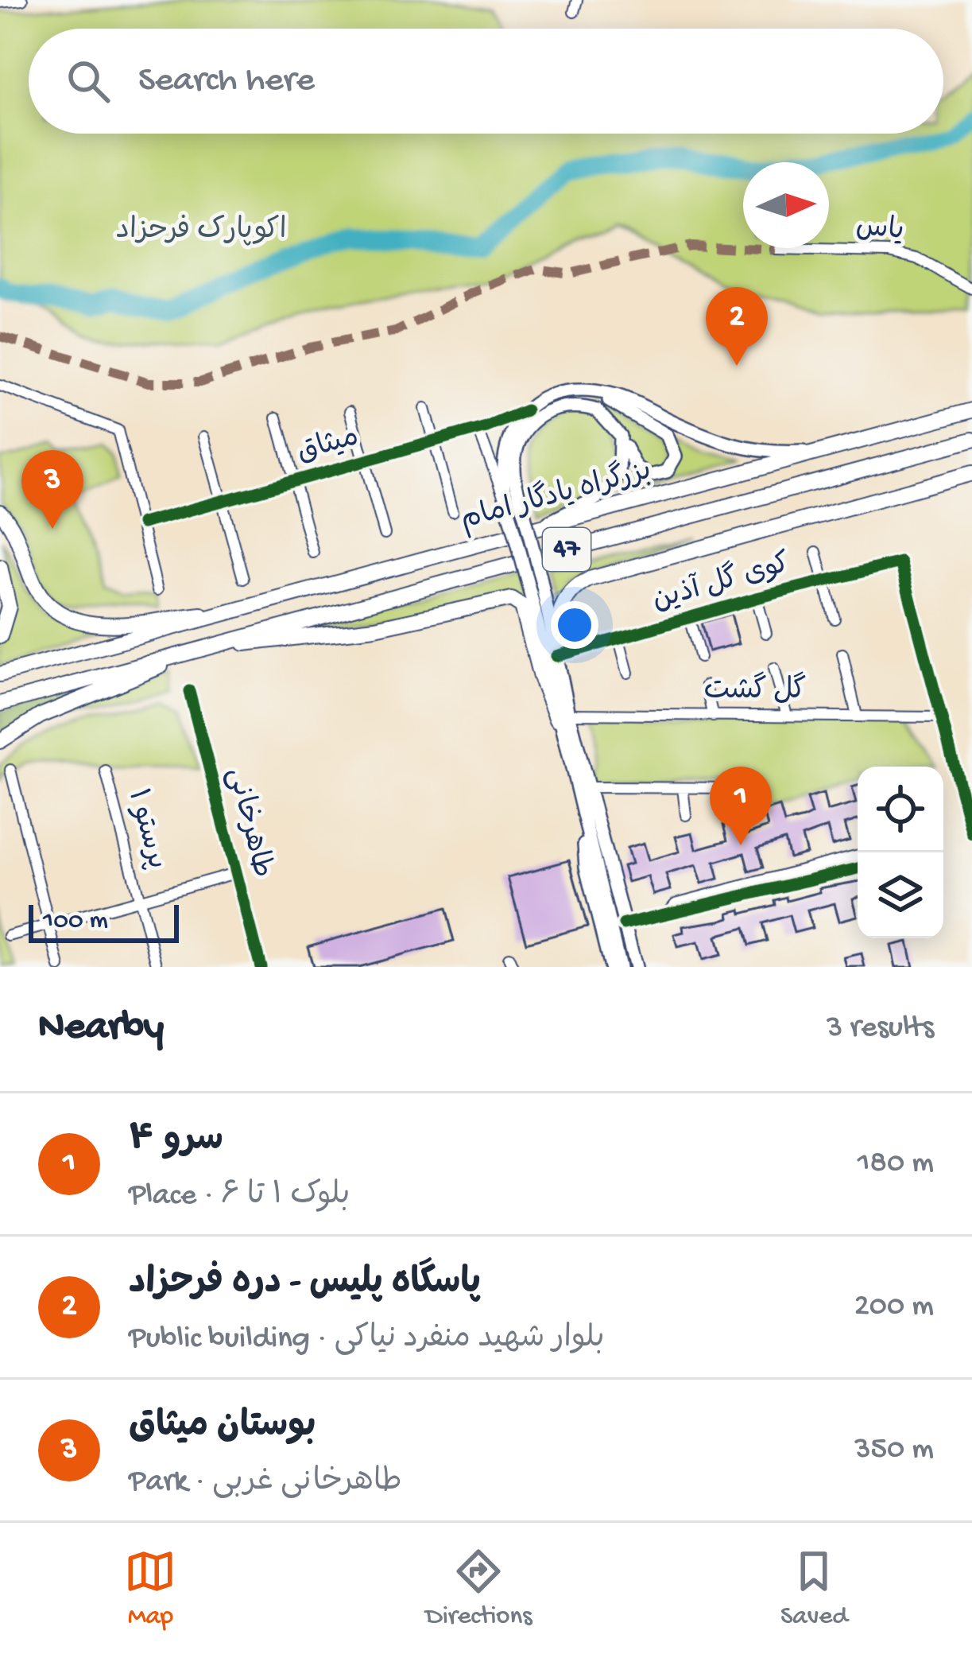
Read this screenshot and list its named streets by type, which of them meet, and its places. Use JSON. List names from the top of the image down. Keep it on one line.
{"streets":{"highway":["بزرگراه یادگار امام","47"],"street":["یاس","میثاق","کوی گل آذین","گل گشت","طاهرخانی","پرستو ۱"]},"crossings":[["کوی گل آذین","گل گشت"]],"parks":["اکوپارک فرحزاد"],"scale_bar":"100 m","north":"right","page":{"search":"Search here","pins":["2","3","1"],"scale":"100 m","heading":["Nearby","3 results"],"list":[{"mark":"1","name":"سرو ۴","note":"Place · بلوک ۱ تا ۶","value":"180 m"},{"mark":"2","name":"پاسگاه پلیس - دره فرحزاد","note":"Public building · بلوار شهید منفرد نیاکی","value":"200 m"},{"mark":"3","name":"بوستان میثاق","note":"Park · طاهرخانی غربی","value":"350 m"}],"nav":["Map","Directions","Saved"]}}
